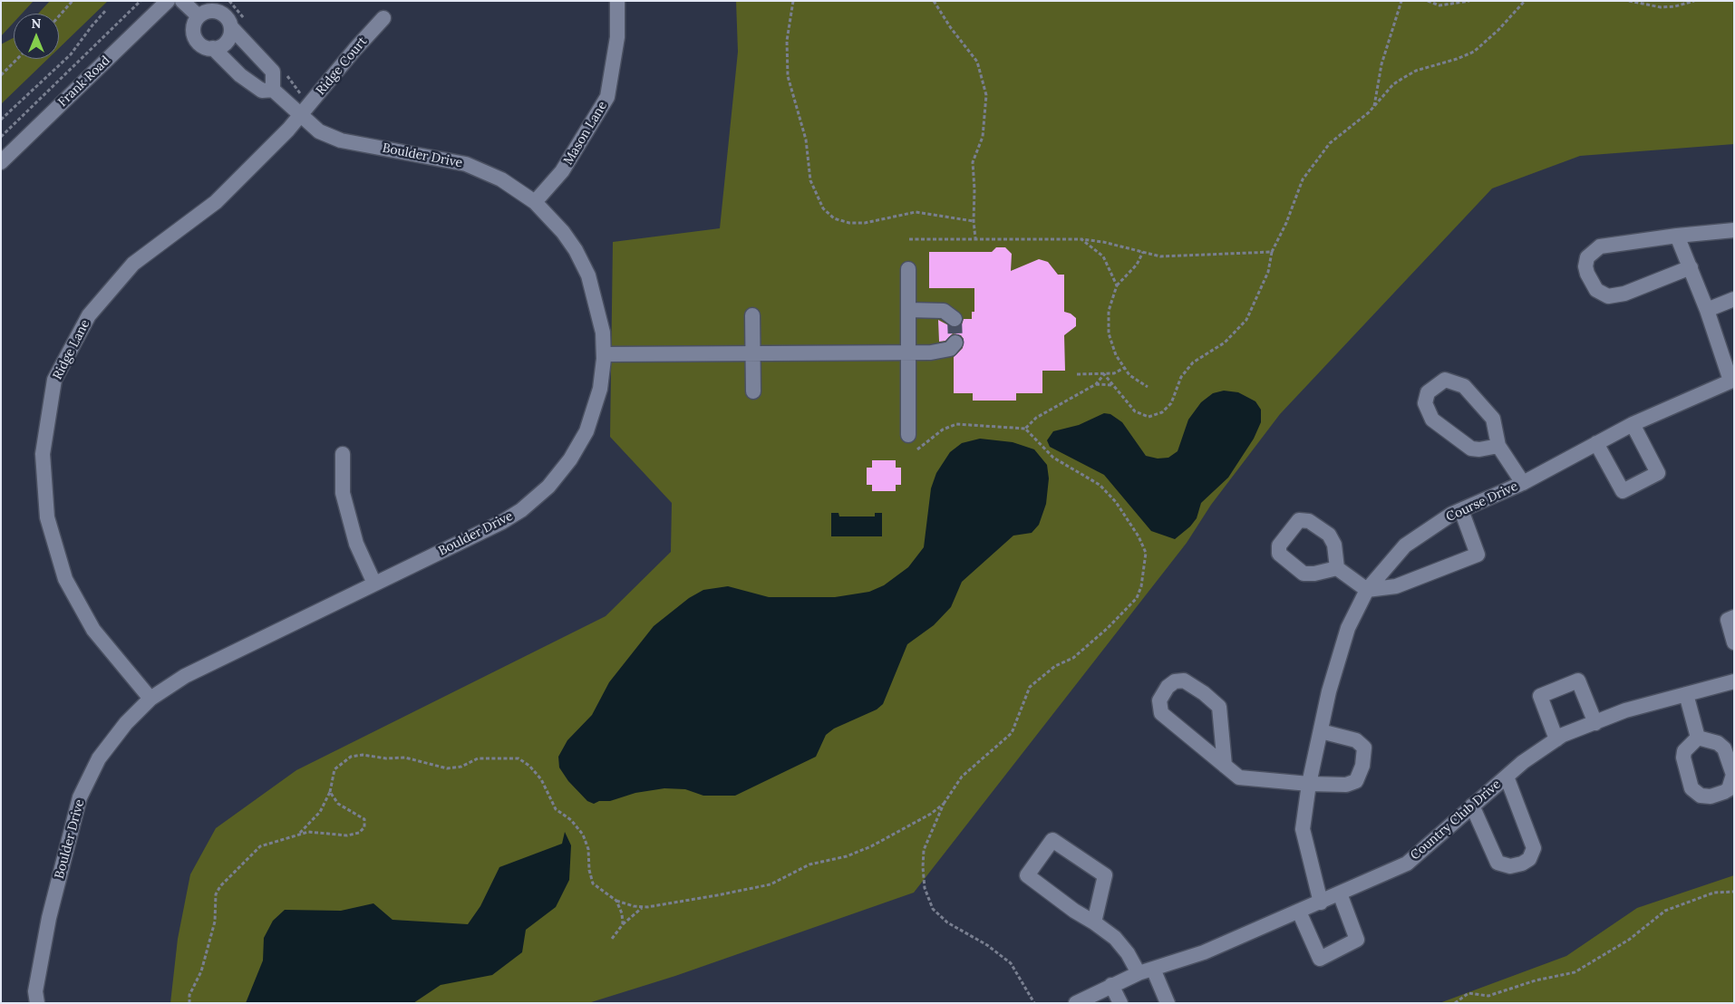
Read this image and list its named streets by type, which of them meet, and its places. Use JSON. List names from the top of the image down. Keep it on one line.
{"streets":{"street":["Ridge Court","Frank Road","Mason Lane","Boulder Drive","Ridge Lane","Course Drive","Country Club Drive"]},"crossings":[["Ridge Court","Boulder Drive"],["Ridge Court","Ridge Lane"],["Mason Lane","Boulder Drive"],["Boulder Drive","Ridge Lane"],["Course Drive","Country Club Drive"]],"north":"top"}
